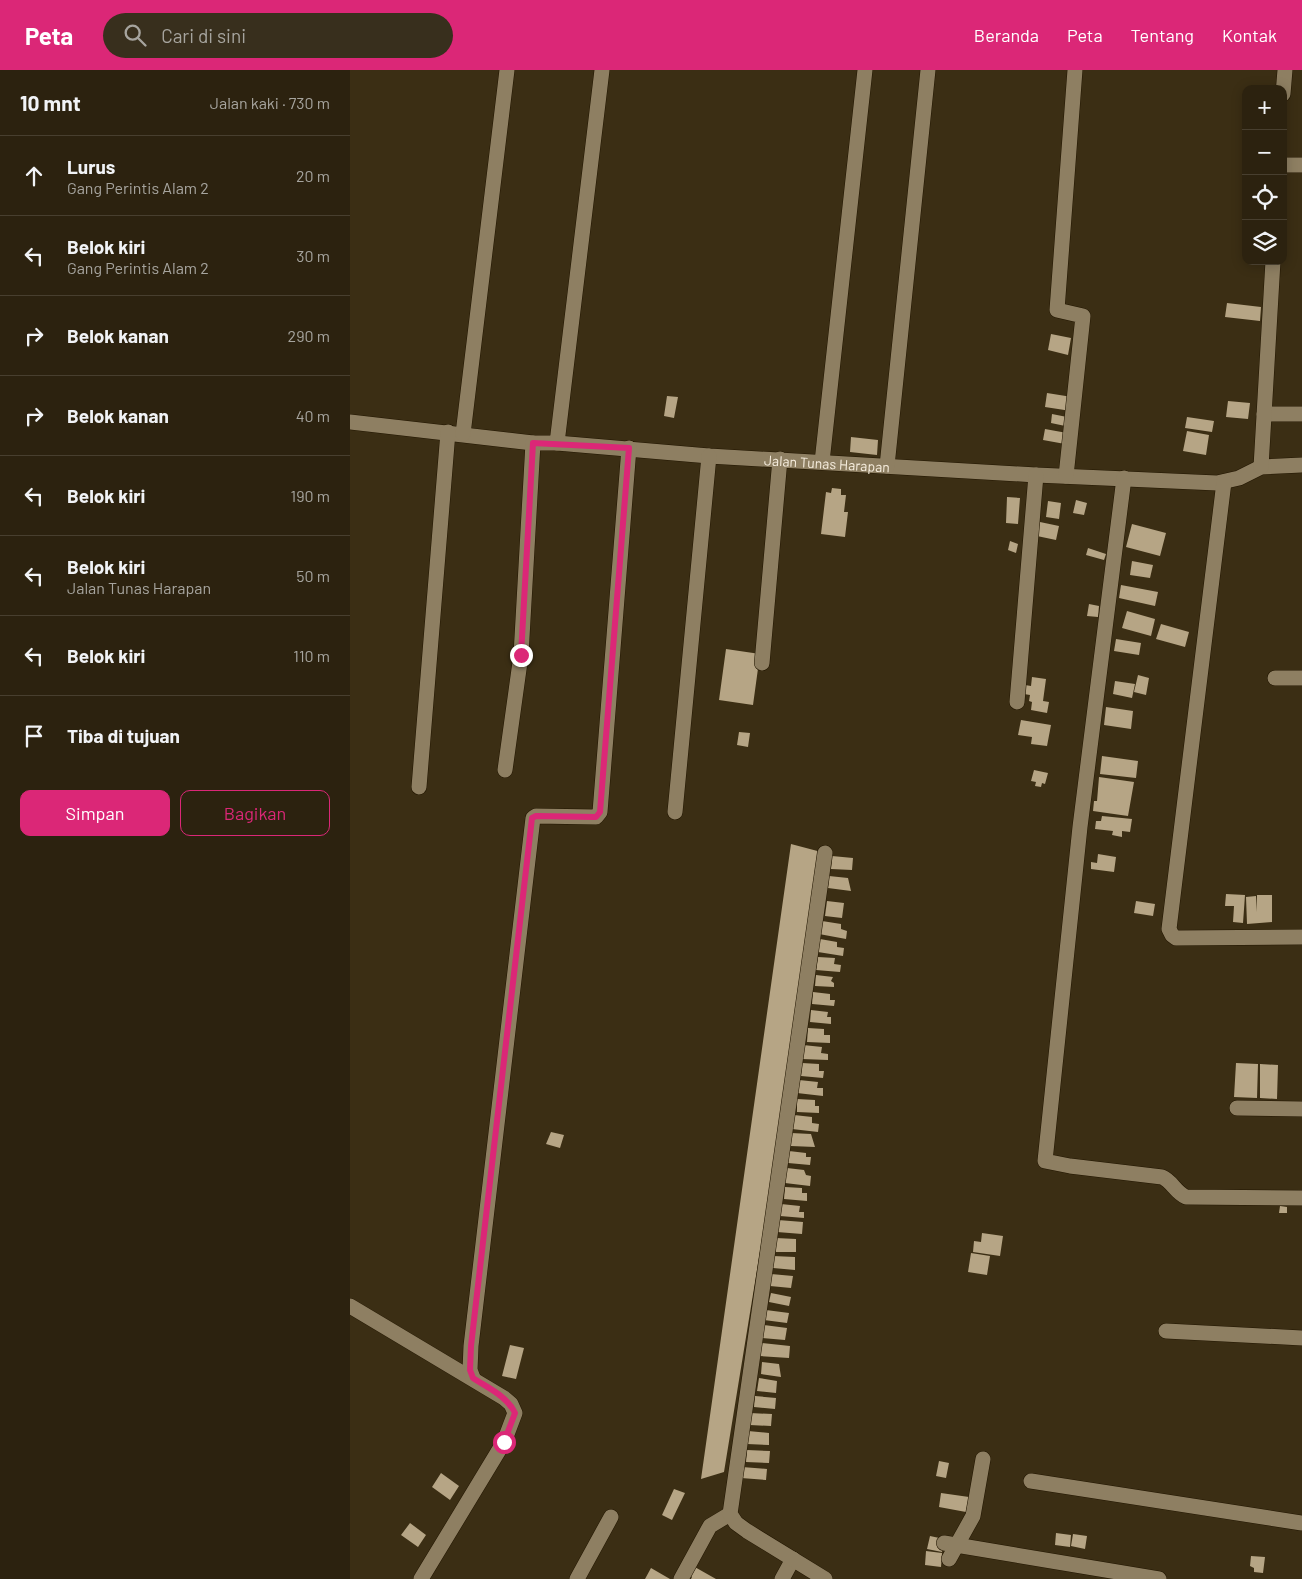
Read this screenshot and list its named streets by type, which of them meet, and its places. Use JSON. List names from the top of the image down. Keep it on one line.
{"streets":{"street":["Jalan Tunas Harapan"]},"page":{"header":"Peta","search":"Cari di sini","nav":["Beranda","Peta","Tentang","Kontak"],"heading":["10 mnt","Jalan kaki · 730 m"],"map_buttons":["+","−"],"list":[["Lurus","Gang Perintis Alam 2","20 m"],["Belok kiri","Gang Perintis Alam 2","30 m"],["Belok kanan","290 m"],["Belok kanan","40 m"],["Belok kiri","190 m"],["Belok kiri","Jalan Tunas Harapan","50 m"],["Belok kiri","110 m"],"Tiba di tujuan"],"buttons":["Simpan","Bagikan"]}}
